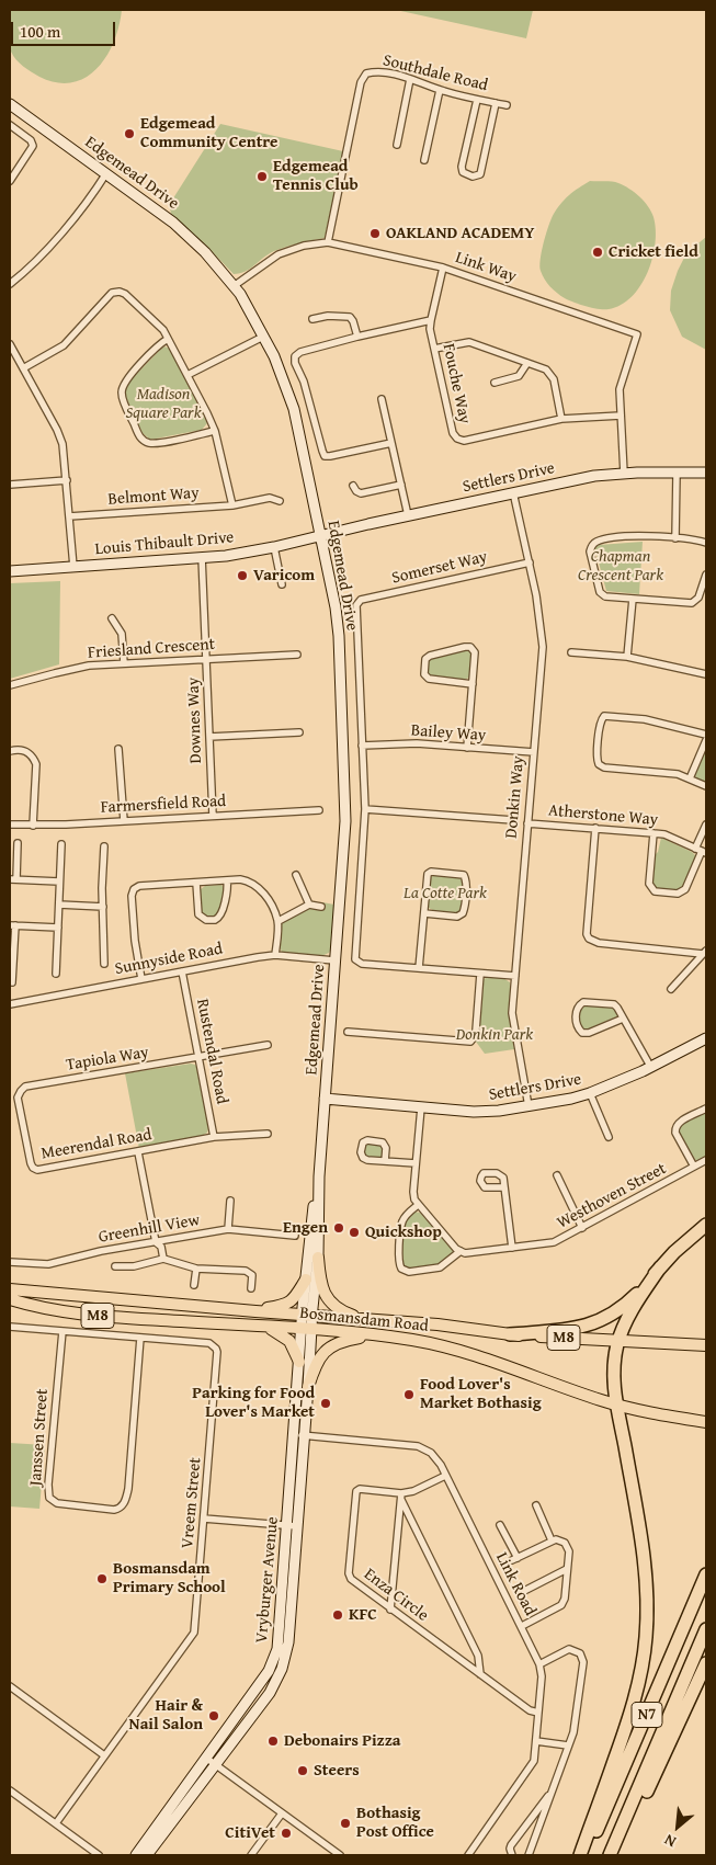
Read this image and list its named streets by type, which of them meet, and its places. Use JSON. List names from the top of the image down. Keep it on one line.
{"streets":{"highway":["N7"],"main road":["M8","Bosmansdam Road"],"street":["Southdale Road","Edgemead Drive","Link Way","Fouche Way","Settlers Drive","Belmont Way","Louis Thibault Drive","Somerset Way","Friesland Crescent","Downes Way","Bailey Way","Donkin Way","Farmersfield Road","Atherstone Way","Sunnyside Road","Rustendal Road","Tapiola Way","Meerendal Road","Westhoven Street","Greenhill View","Janssen Street","Vreem Street","Vryburger Avenue","Link Road","Enza Circle"]},"crossings":[["Southdale Road","Link Way"],["Edgemead Drive","Link Way"],["Edgemead Drive","Settlers Drive"],["Edgemead Drive","Louis Thibault Drive"],["Edgemead Drive","Somerset Way"],["Edgemead Drive","Bailey Way"],["Edgemead Drive","Sunnyside Road"],["Edgemead Drive","Bosmansdam Road"],["Link Way","Fouche Way"],["Settlers Drive","Louis Thibault Drive"],["Settlers Drive","Donkin Way"],["Louis Thibault Drive","Downes Way"],["Somerset Way","Donkin Way"],["Friesland Crescent","Downes Way"],["Downes Way","Farmersfield Road"],["Bailey Way","Donkin Way"],["Donkin Way","Atherstone Way"],["Sunnyside Road","Rustendal Road"],["Rustendal Road","Tapiola Way"],["Rustendal Road","Meerendal Road"],["Tapiola Way","Meerendal Road"],["Bosmansdam Road","Vryburger Avenue"],["Janssen Street","Vreem Street"],["Vryburger Avenue","Link Road"],["Link Road","Enza Circle"]],"parks":["Madison Square Park","Chapman Crescent Park","La Cotte Park","Donkin Park"],"places":["Edgemead Community Centre","Edgemead Tennis Club","OAKLAND ACADEMY","Cricket field","Varicom","Engen","Quickshop","Food Lover's Market Bothasig","Parking for Food Lover's Market","Bosmansdam Primary School","KFC","Hair & Nail Salon","Debonairs Pizza","Steers","Bothasig Post Office","CitiVet"],"scale_bar":"100 m","north":"bottom left"}
